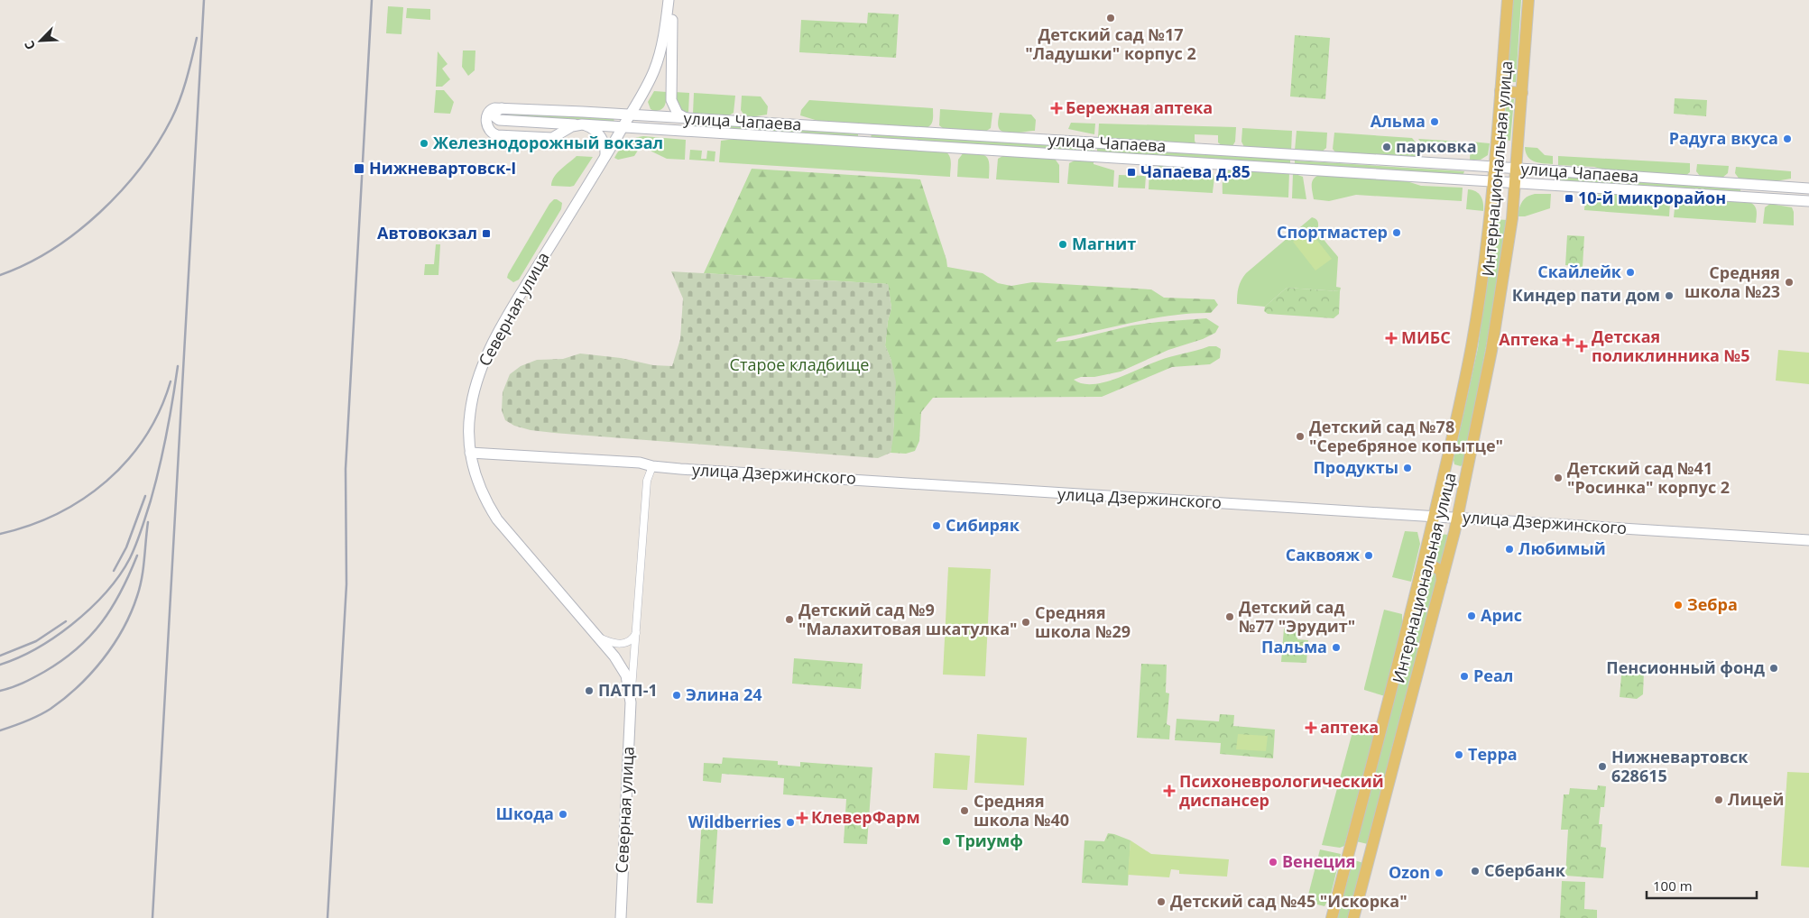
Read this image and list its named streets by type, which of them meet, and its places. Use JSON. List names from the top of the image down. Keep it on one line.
{"streets":{"main road":["улица Чапаева","Интернациональная улица","Северная улица","улица Дзержинского"]},"crossings":[["улица Чапаева","Интернациональная улица"],["улица Чапаева","Северная улица"],["Интернациональная улица","улица Дзержинского"],["Северная улица","улица Дзержинского"]],"parks":["Старое кладбище"],"places":{"other":["Детский сад №17 \"Ладушки\" корпус 2","Альма","Радуга вкуса","Железнодорожный вокзал","парковка","Спортмастер","Магнит","Скайлейк","Средняя школа №23","Киндер пати дом","Детский сад №78 \"Серебряное копытце\"","Продукты","Детский сад №41 \"Росинка\" корпус 2","Сибиряк","Любимый","Саквояж","Зебра","Арис","Детский сад №77 \"Эрудит\"","Детский сад №9 \"Малахитовая шкатулка\"","Средняя школа №29","Пальма","Пенсионный фонд","Реал","ПАТП-1","Элина 24","Терра","Нижневартовск 628615","Лицей","Средняя школа №40","Шкода","Wildberries","Триумф","Венеция","Сбербанк","Ozon","Детский сад №45 \"Искорка\""],"health":["Бережная аптека","МИБС","Аптека","Детская поликлинника №5","аптека","Психоневрологический диспансер","КлеверФарм"],"transit":["Нижневартовск-I","Чапаева д.85","10-й микрорайон","Автовокзал"]},"scale_bar":"100 m","north":"bottom left"}
